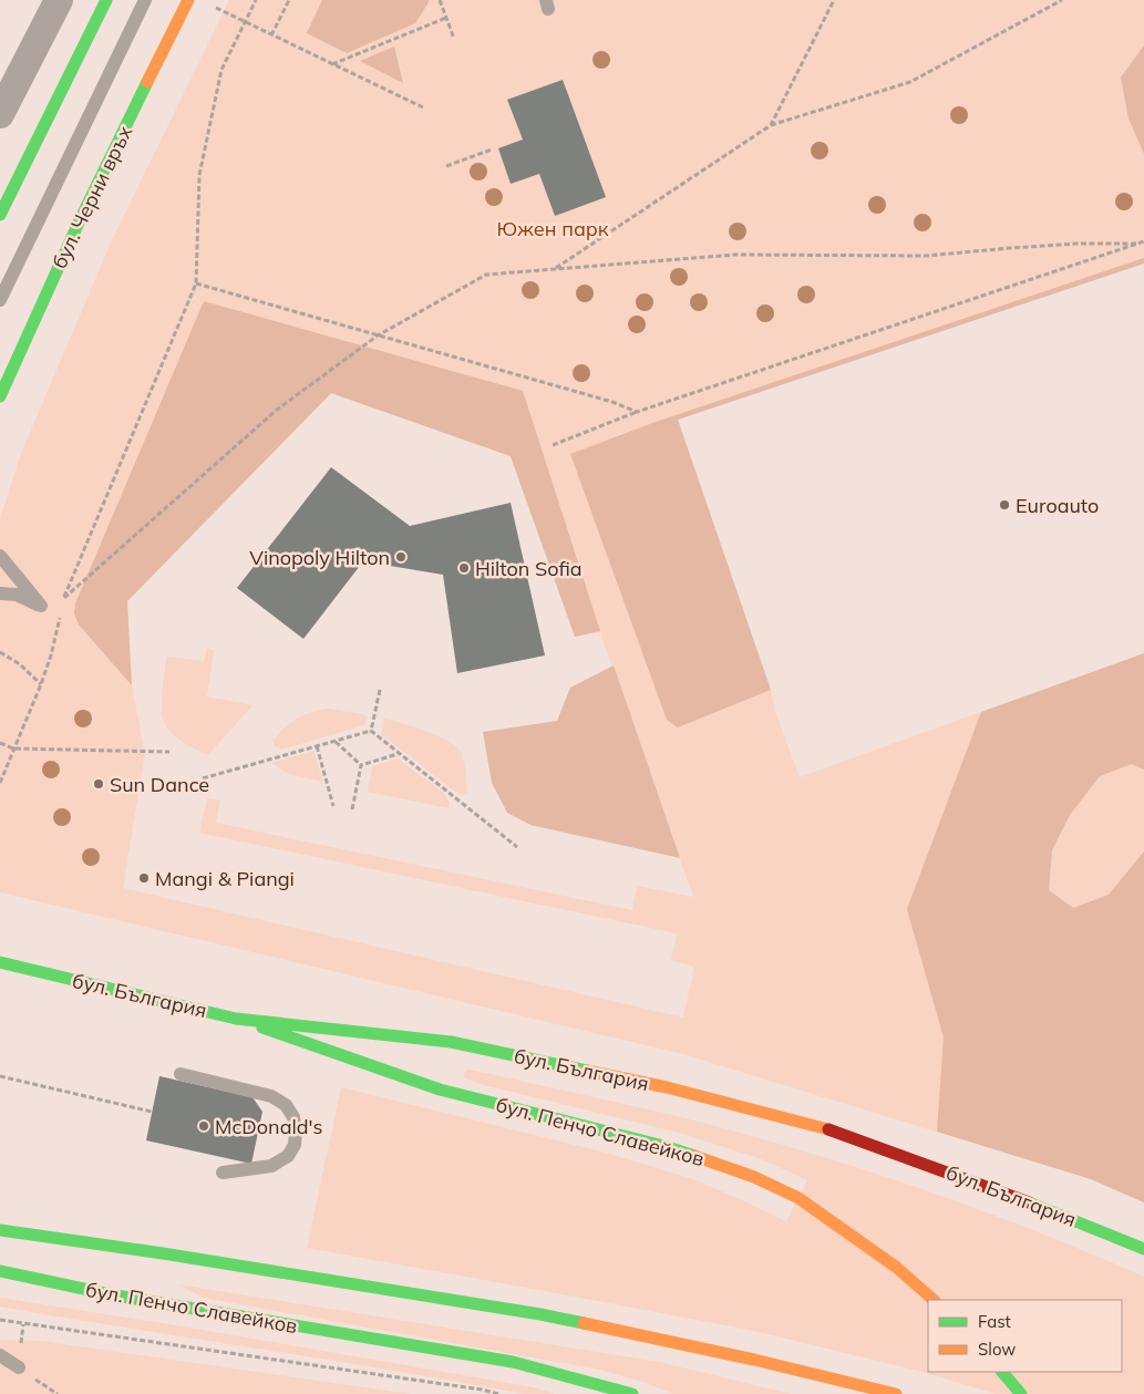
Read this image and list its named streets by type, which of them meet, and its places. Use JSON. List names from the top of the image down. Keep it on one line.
{"streets":{"main road":["бул. Черни връх","бул. България","бул. Пенчо Славейков"]},"crossings":[["бул. България","бул. Пенчо Славейков"]],"parks":["Южен парк"],"places":["Euroauto","Vinopoly Hilton","Hilton Sofia","Sun Dance","Mangi & Piangi","McDonald's"],"legend":["Fast","Slow"]}
